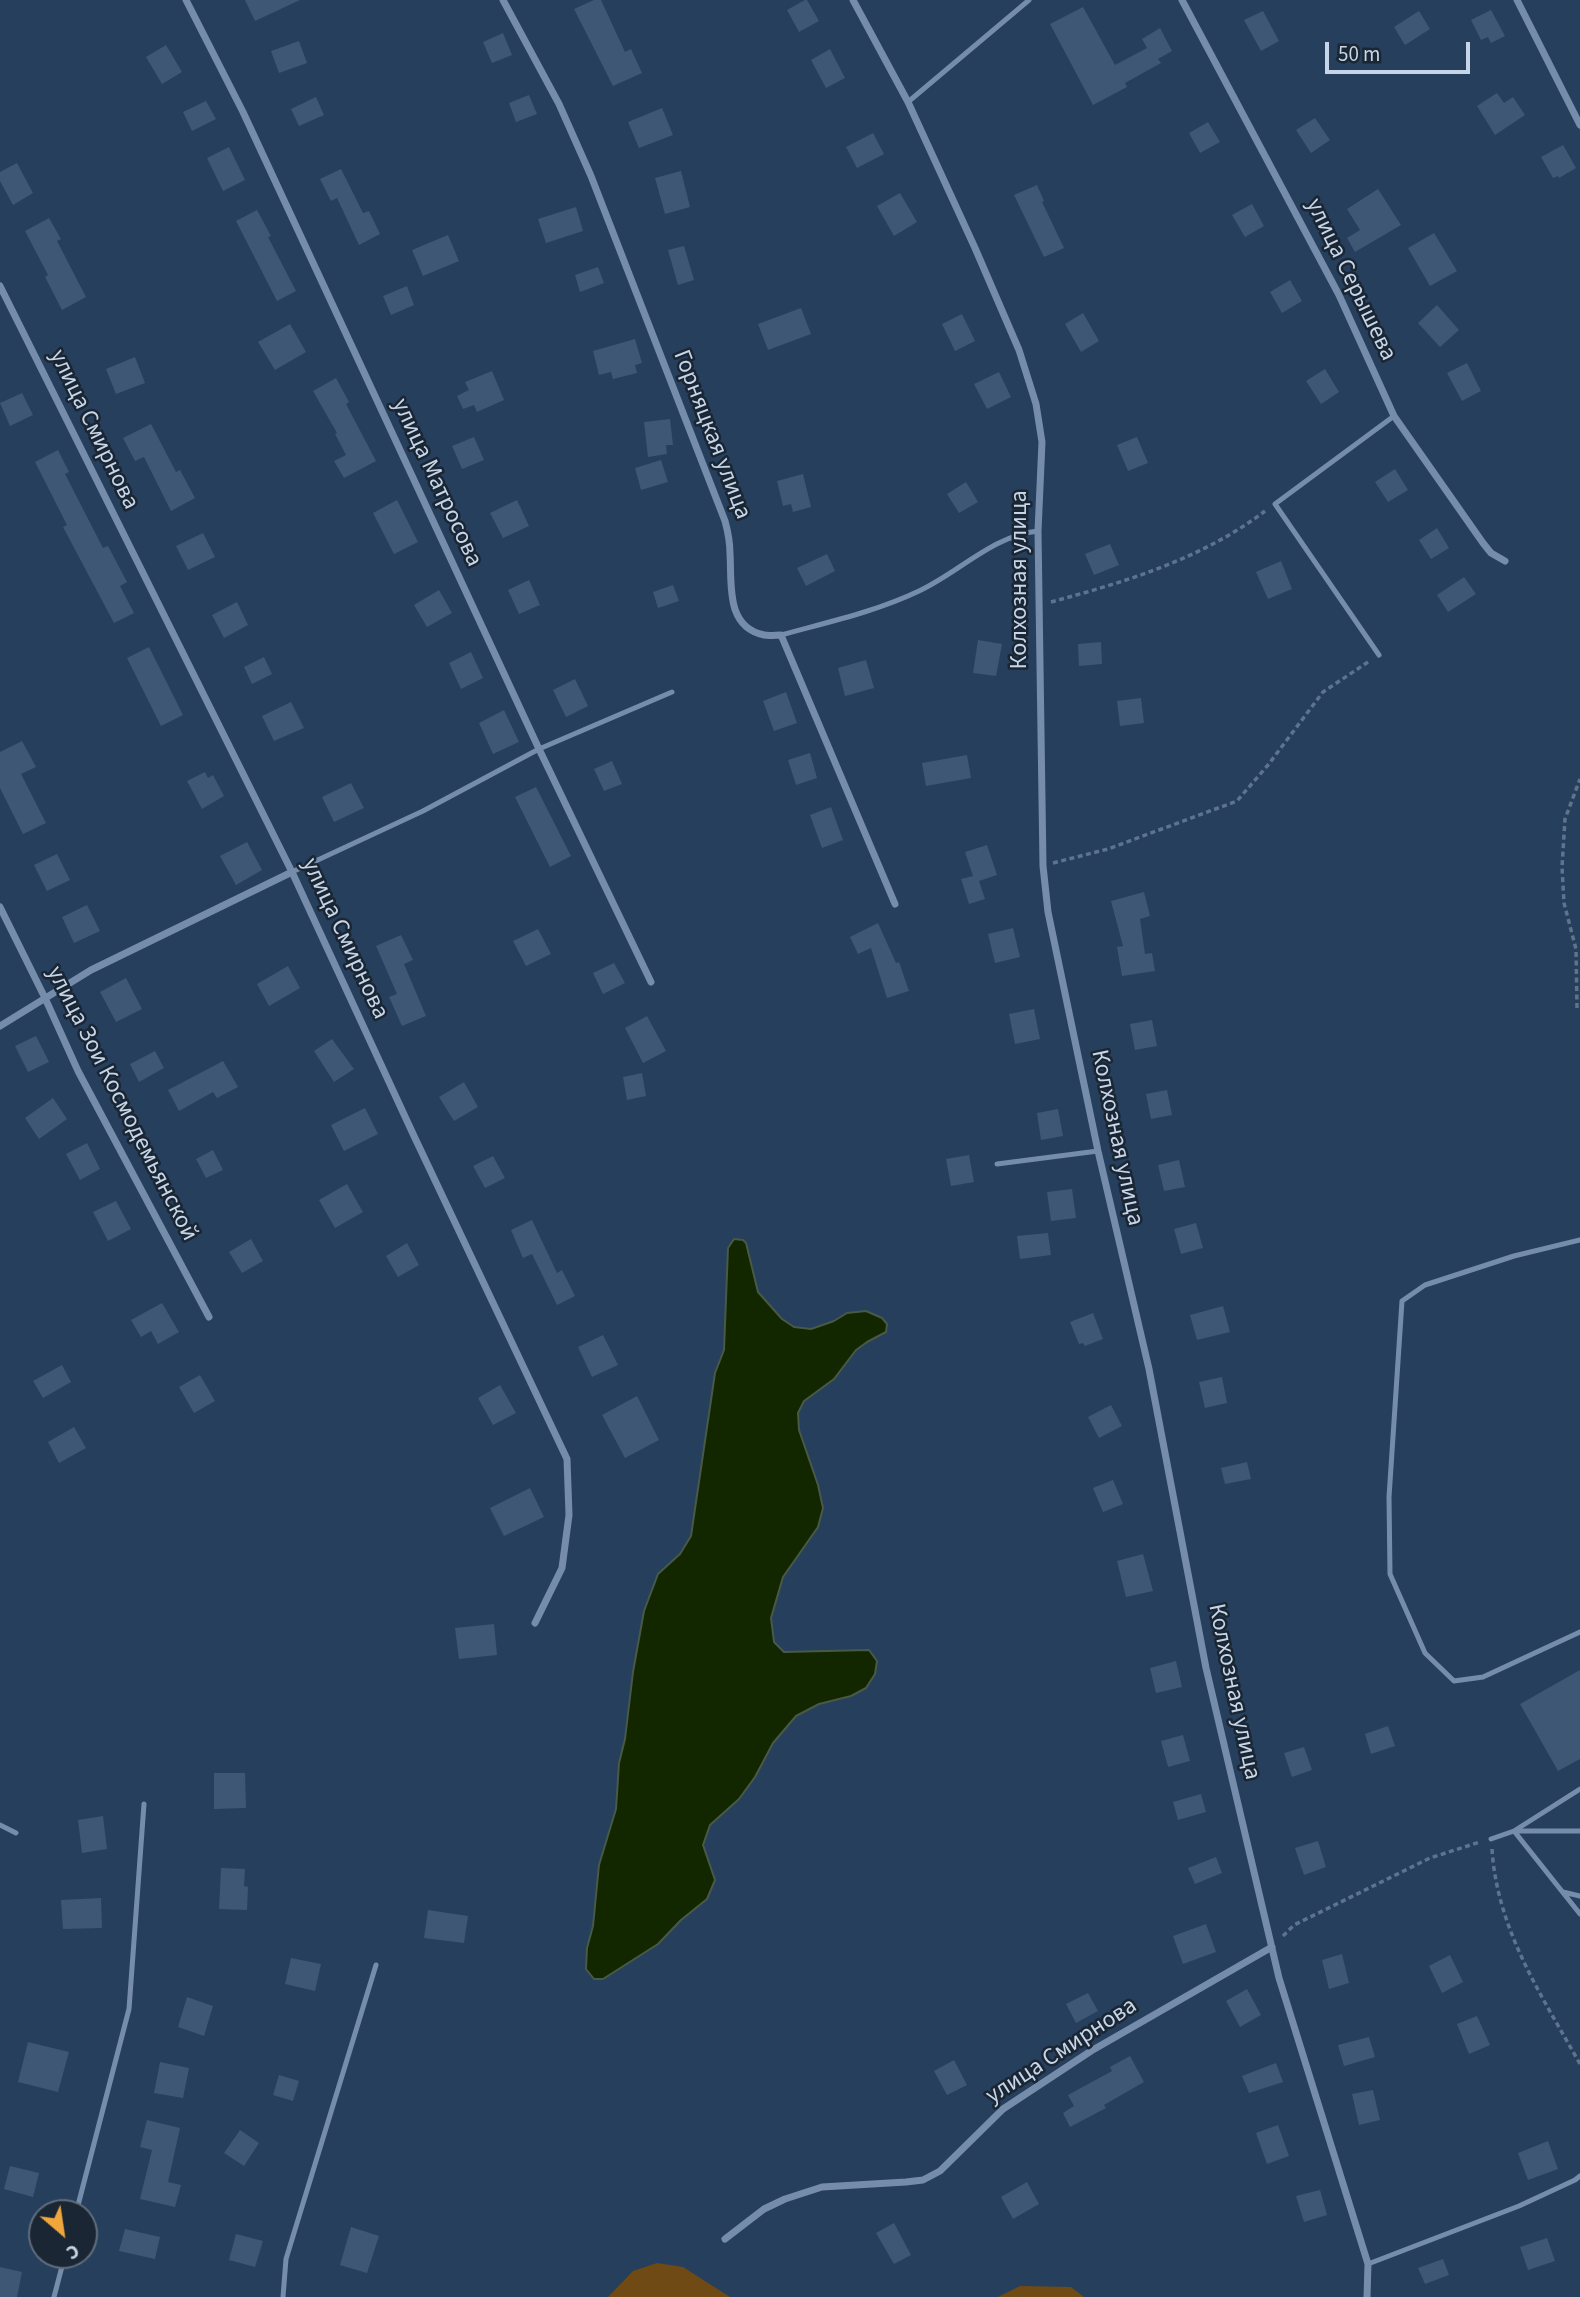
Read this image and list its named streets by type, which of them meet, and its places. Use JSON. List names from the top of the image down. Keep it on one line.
{"streets":{"street":["улица Серышева","улица Смирнова","Горняцкая улица","улица Матросова","Колхозная улица","улица Зои Космодемьянской"]},"crossings":[["улица Смирнова","Колхозная улица"]],"scale_bar":"50 m","north":"bottom right"}
